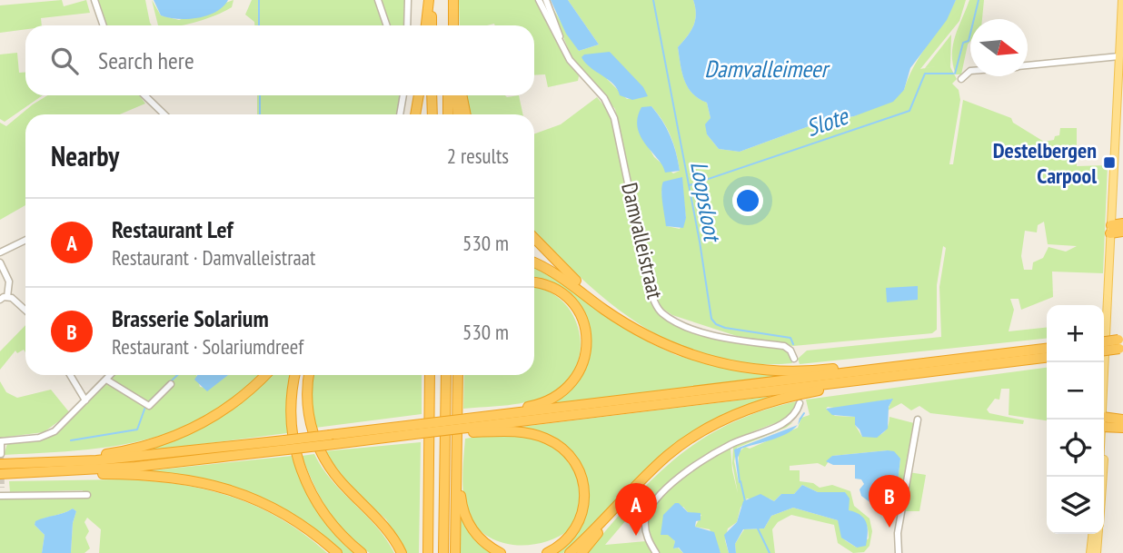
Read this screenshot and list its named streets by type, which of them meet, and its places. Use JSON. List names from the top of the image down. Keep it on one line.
{"streets":{"street":["Damvalleistraat"]},"water":["Damvalleimeer","Slote","Loopsloot"],"places":{"transit":["Destelbergen Carpool"]},"north":"right","page":{"search":"Search here","heading":["Nearby","2 results"],"list":[{"mark":"A","name":"Restaurant Lef","note":"Restaurant · Damvalleistraat","value":"530 m"},{"mark":"B","name":"Brasserie Solarium","note":"Restaurant · Solariumdreef","value":"530 m"}],"map_buttons":["+","−"],"pins":["B","A"]}}
